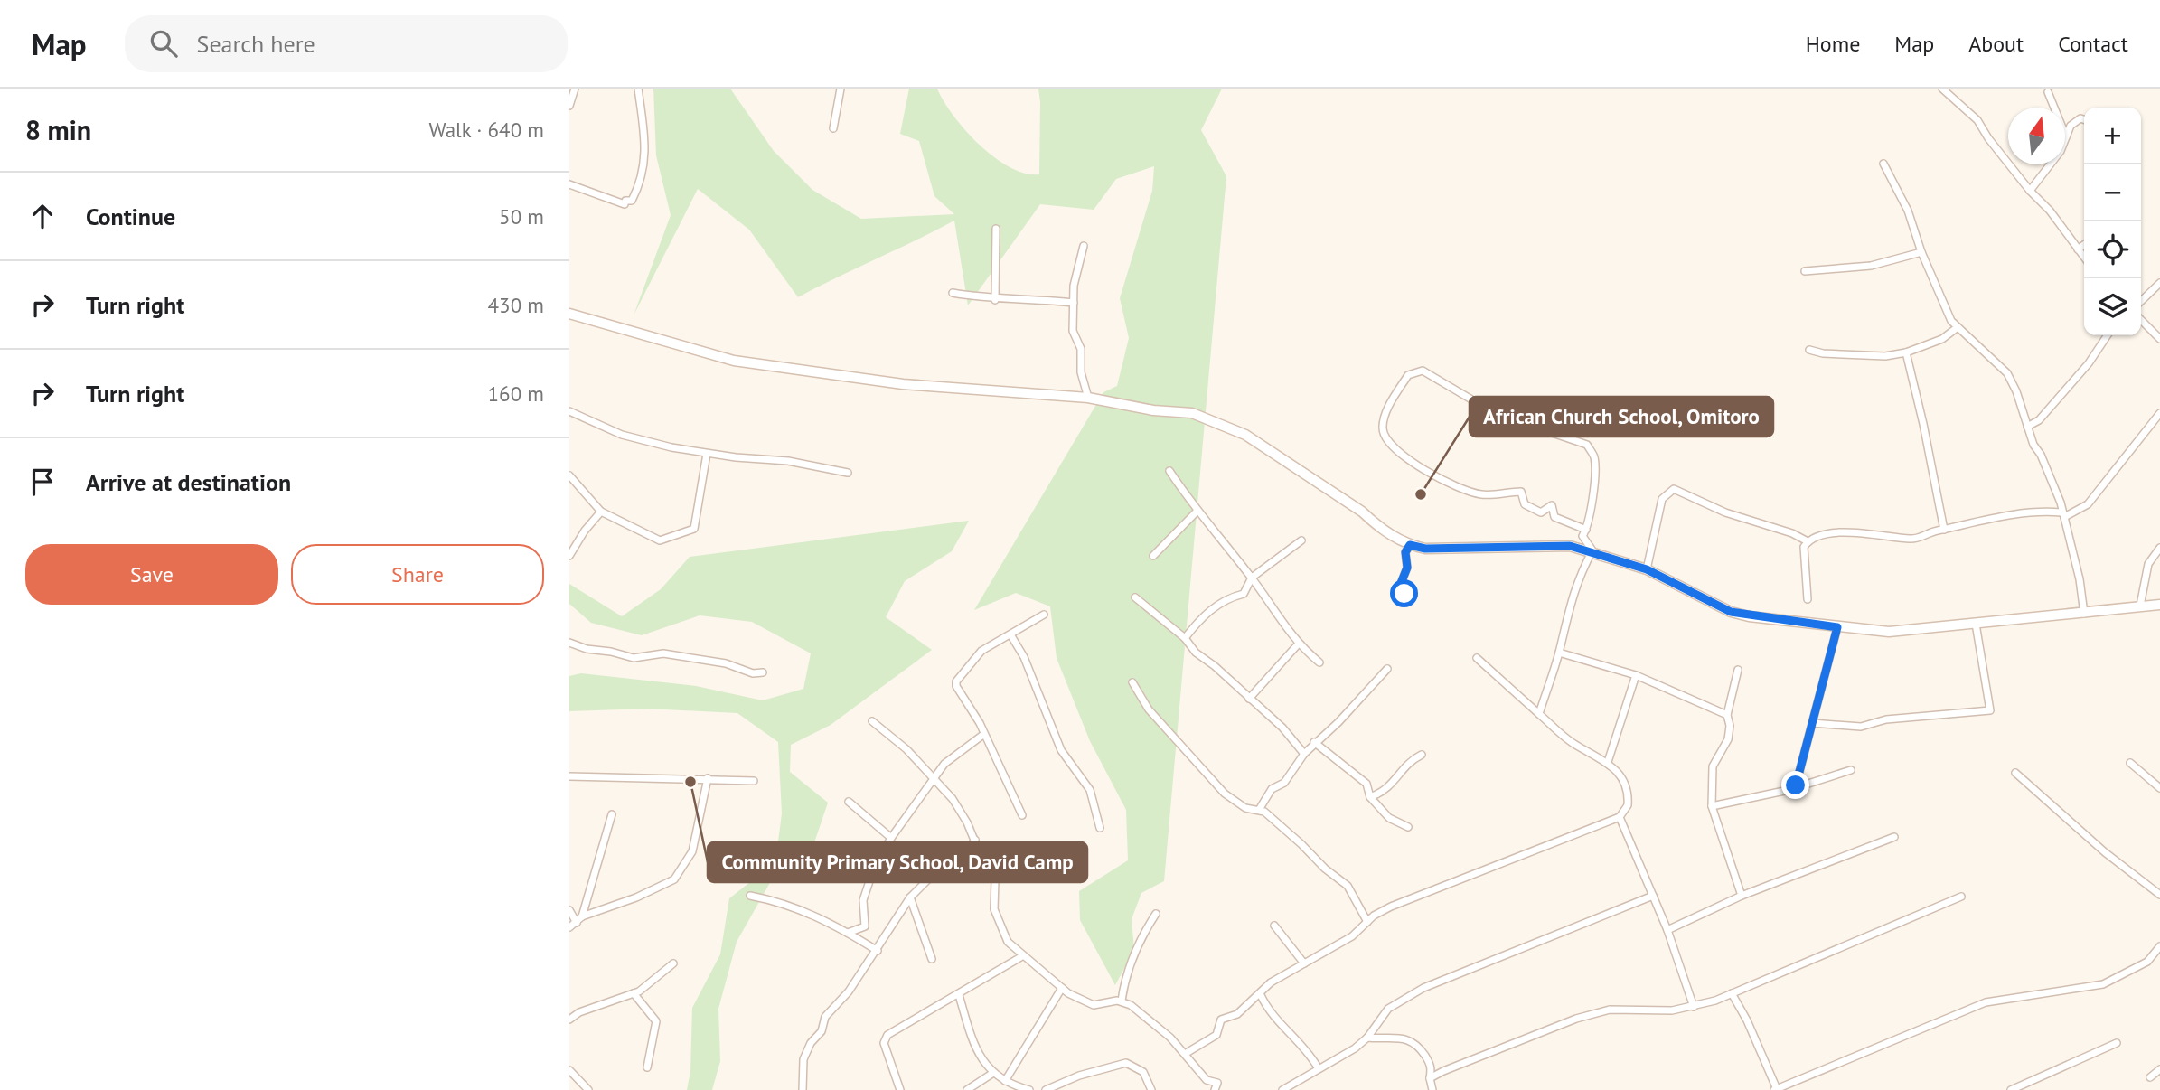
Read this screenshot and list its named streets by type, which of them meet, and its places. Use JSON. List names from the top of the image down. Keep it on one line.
{"places":["African Church School, Omitoro","Community Primary School, David Camp"],"north":"top","page":{"header":"Map","search":"Search here","nav":["Home","Map","About","Contact"],"heading":["8 min","Walk · 640 m"],"map_buttons":["+","−"],"list":[["Continue","50 m"],["Turn right","430 m"],["Turn right","160 m"],"Arrive at destination"],"buttons":["Save","Share"]}}
